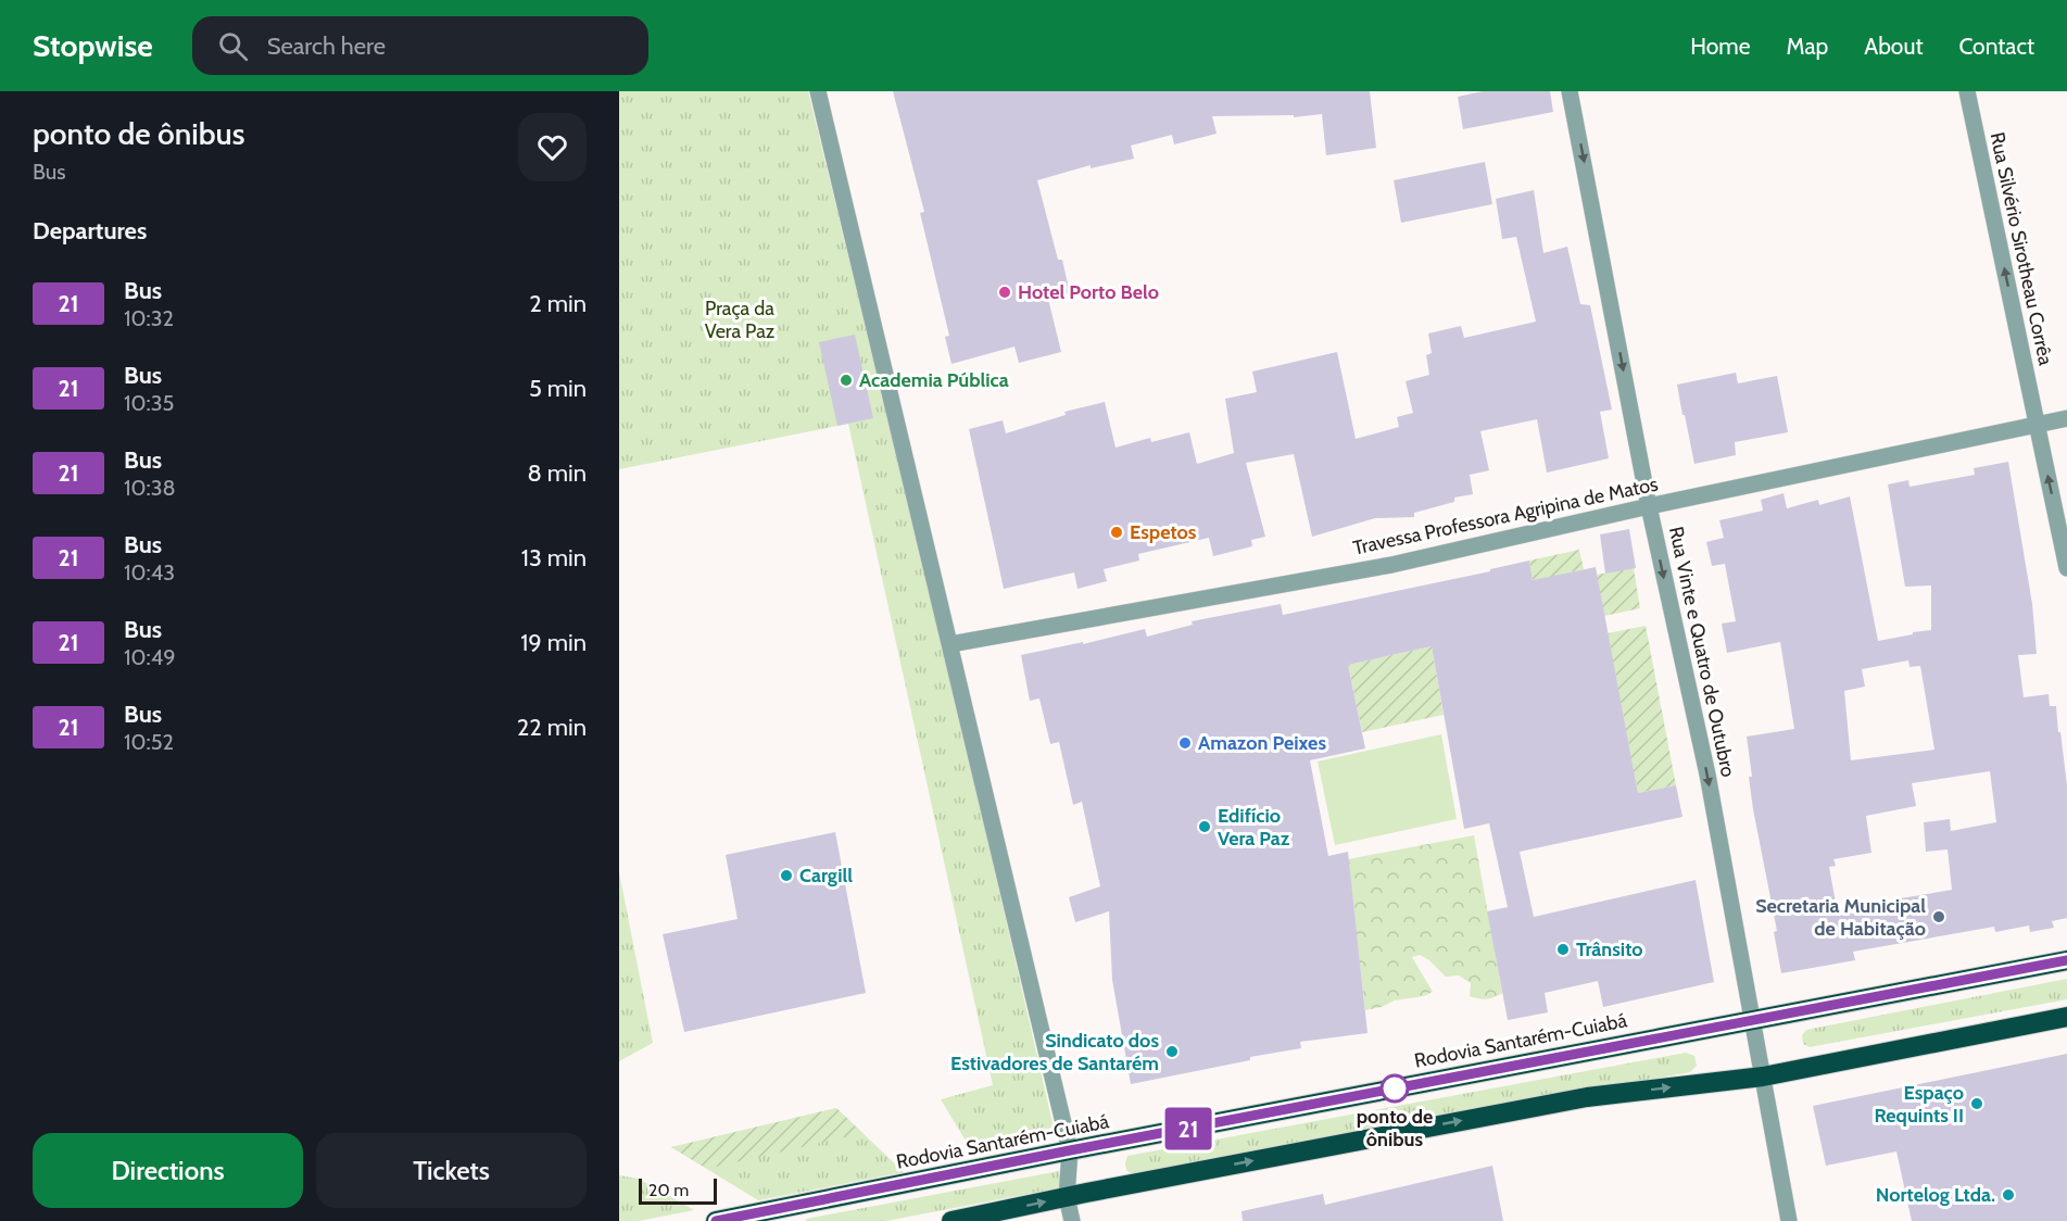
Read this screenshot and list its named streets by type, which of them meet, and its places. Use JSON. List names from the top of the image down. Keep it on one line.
{"streets":{"highway":["Rodovia Santarém-Cuiabá"],"street":["Rua Silvério Sirotheau Corrêa","Travessa Professora Agripina de Matos","Rua Vinte e Quatro de Outubro"]},"crossings":[["Rua Silvério Sirotheau Corrêa","Travessa Professora Agripina de Matos"],["Travessa Professora Agripina de Matos","Rua Vinte e Quatro de Outubro"],["Rua Vinte e Quatro de Outubro","Rodovia Santarém-Cuiabá"]],"one_way":["Rua Silvério Sirotheau Corrêa","Rua Vinte e Quatro de Outubro"],"parks":["Praça da Vera Paz"],"places":["Hotel Porto Belo","Academia Pública","Espetos","Amazon Peixes","Edifício Vera Paz","Cargill","Secretaria Municipal de Habitação","Trânsito","Sindicato dos Estivadores de Santarém","ponto de ônibus","Espaço Requints II","Nortelog Ltda."],"lines":["bus line 21"],"scale_bar":"20 m","page":{"header":"Stopwise","search":"Search here","nav":["Home","Map","About","Contact"],"heading":[["ponto de ônibus","Bus"],"Departures"],"on_map":"21","list":[{"mark":"21","name":"Bus","note":"10:32","value":"2 min"},{"mark":"21","name":"Bus","note":"10:35","value":"5 min"},{"mark":"21","name":"Bus","note":"10:38","value":"8 min"},{"mark":"21","name":"Bus","note":"10:43","value":"13 min"},{"mark":"21","name":"Bus","note":"10:49","value":"19 min"},{"mark":"21","name":"Bus","note":"10:52","value":"22 min"}],"buttons":["Directions","Tickets"],"scale":"20 m"}}
